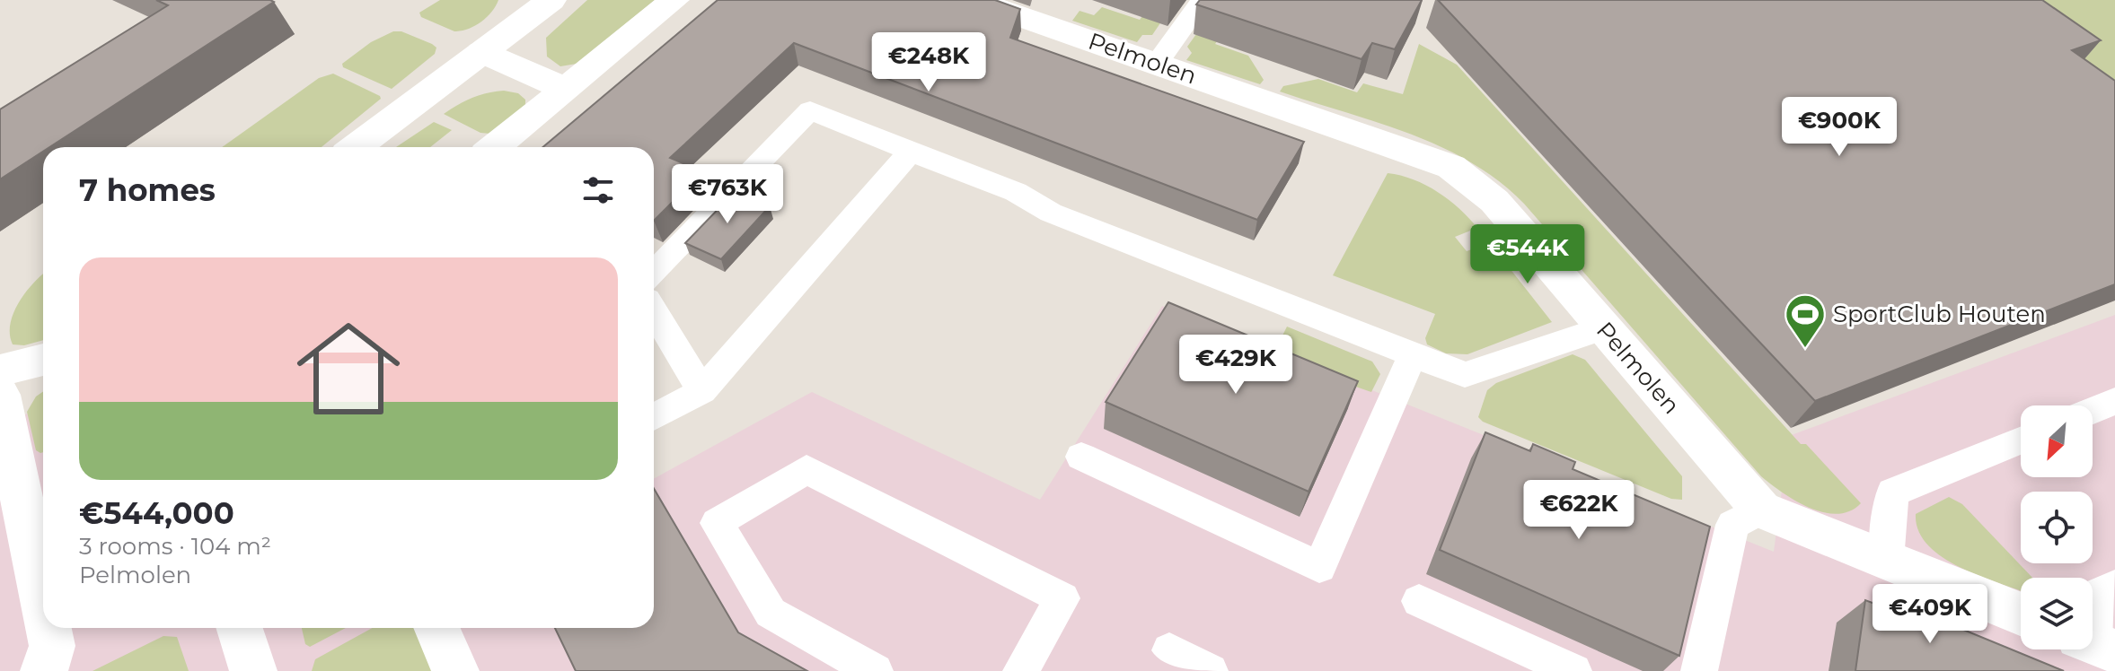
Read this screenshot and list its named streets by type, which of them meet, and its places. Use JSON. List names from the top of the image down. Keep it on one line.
{"streets":{"street":["Pelmolen"]},"places":{"sports":["SportClub Houten"]},"north":"bottom left","page":{"price":["€248K","€900K","€763K","€544K","€429K","€622K","€409K"],"heading":"7 homes","list":[{"name":"€544,000","note":"3 rooms · 104 m² · Pelmolen"}]}}
